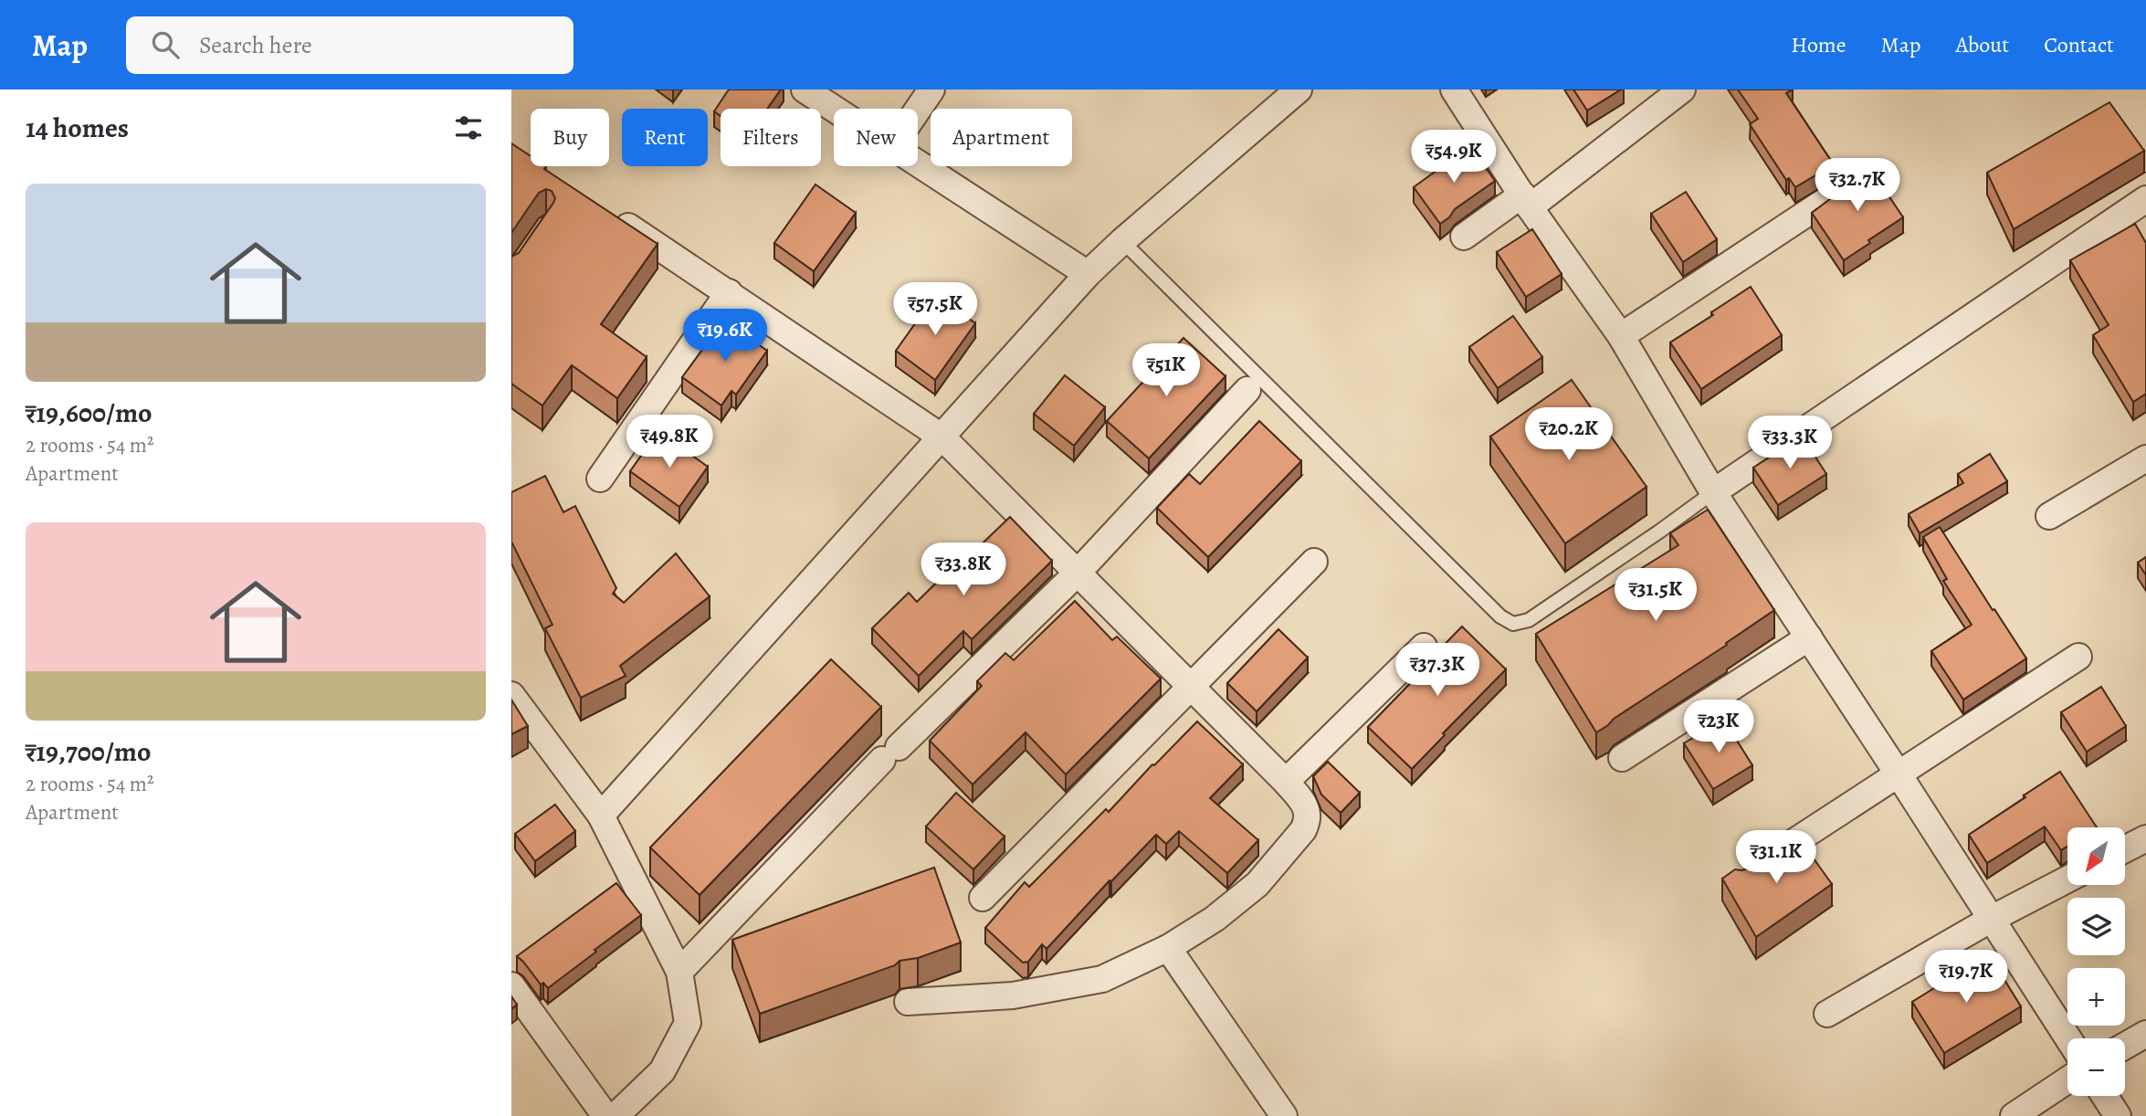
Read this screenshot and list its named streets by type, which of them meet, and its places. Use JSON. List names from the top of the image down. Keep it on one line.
{"north":"bottom left","page":{"header":"Map","search":"Search here","nav":["Home","Map","About","Contact"],"heading":"14 homes","chip":["Buy","Rent","Filters","New","Apartment"],"price":["₹54.9K","₹32.7K","₹57.5K","₹19.6K","₹51K","₹20.2K","₹49.8K","₹33.3K","₹33.8K","₹31.5K","₹37.3K","₹23K","₹31.1K","₹19.7K"],"list":[{"name":"₹19,600/mo","note":"2 rooms · 54 m² · Apartment"},{"name":"₹19,700/mo","note":"2 rooms · 54 m² · Apartment"}],"map_buttons":["+","−"]}}
